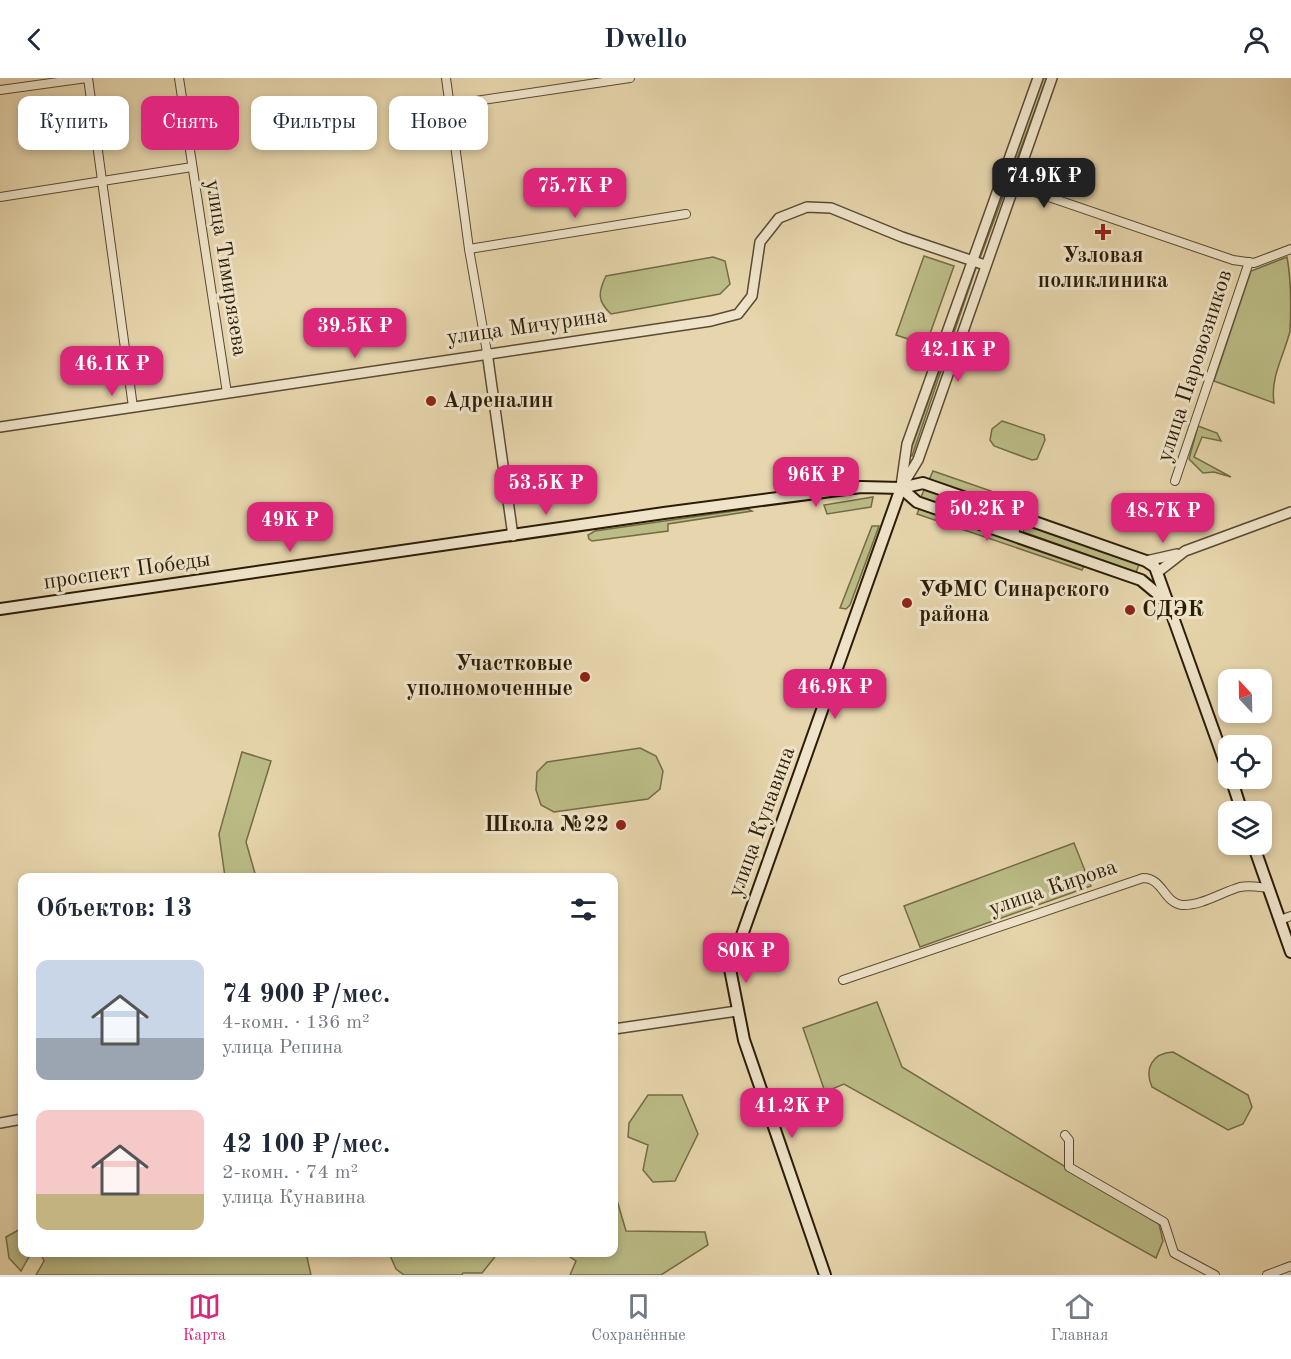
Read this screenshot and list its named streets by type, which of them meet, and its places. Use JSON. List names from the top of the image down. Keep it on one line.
{"streets":{"main road":["проспект Победы","улица Кунавина"],"street":["улица Тимирязева","улица Мичурина","улица Паровозников","улица Кирова"]},"crossings":[["улица Тимирязева","улица Мичурина"],["улица Мичурина","улица Кунавина"],["проспект Победы","улица Кунавина"]],"places":{"health":["Узловая поликлиника"],"other":["Адреналин","УФМС Синарского района","СДЭК","Участковые уполномоченные","Школа №22"]},"north":"top","page":{"header":"Dwello","chip":["Купить","Снять","Фильтры","Новое"],"price":["74.9K ₽","75.7K ₽","39.5K ₽","42.1K ₽","46.1K ₽","96K ₽","53.5K ₽","50.2K ₽","48.7K ₽","49K ₽","46.9K ₽","80K ₽","41.2K ₽"],"heading":"Объектов: 13","list":[{"name":"74 900 ₽/мес.","note":"4-комн. · 136 m² · улица Репина"},{"name":"42 100 ₽/мес.","note":"2-комн. · 74 m² · улица Кунавина"}],"tabs":["Карта","Сохранённые","Главная"]}}
